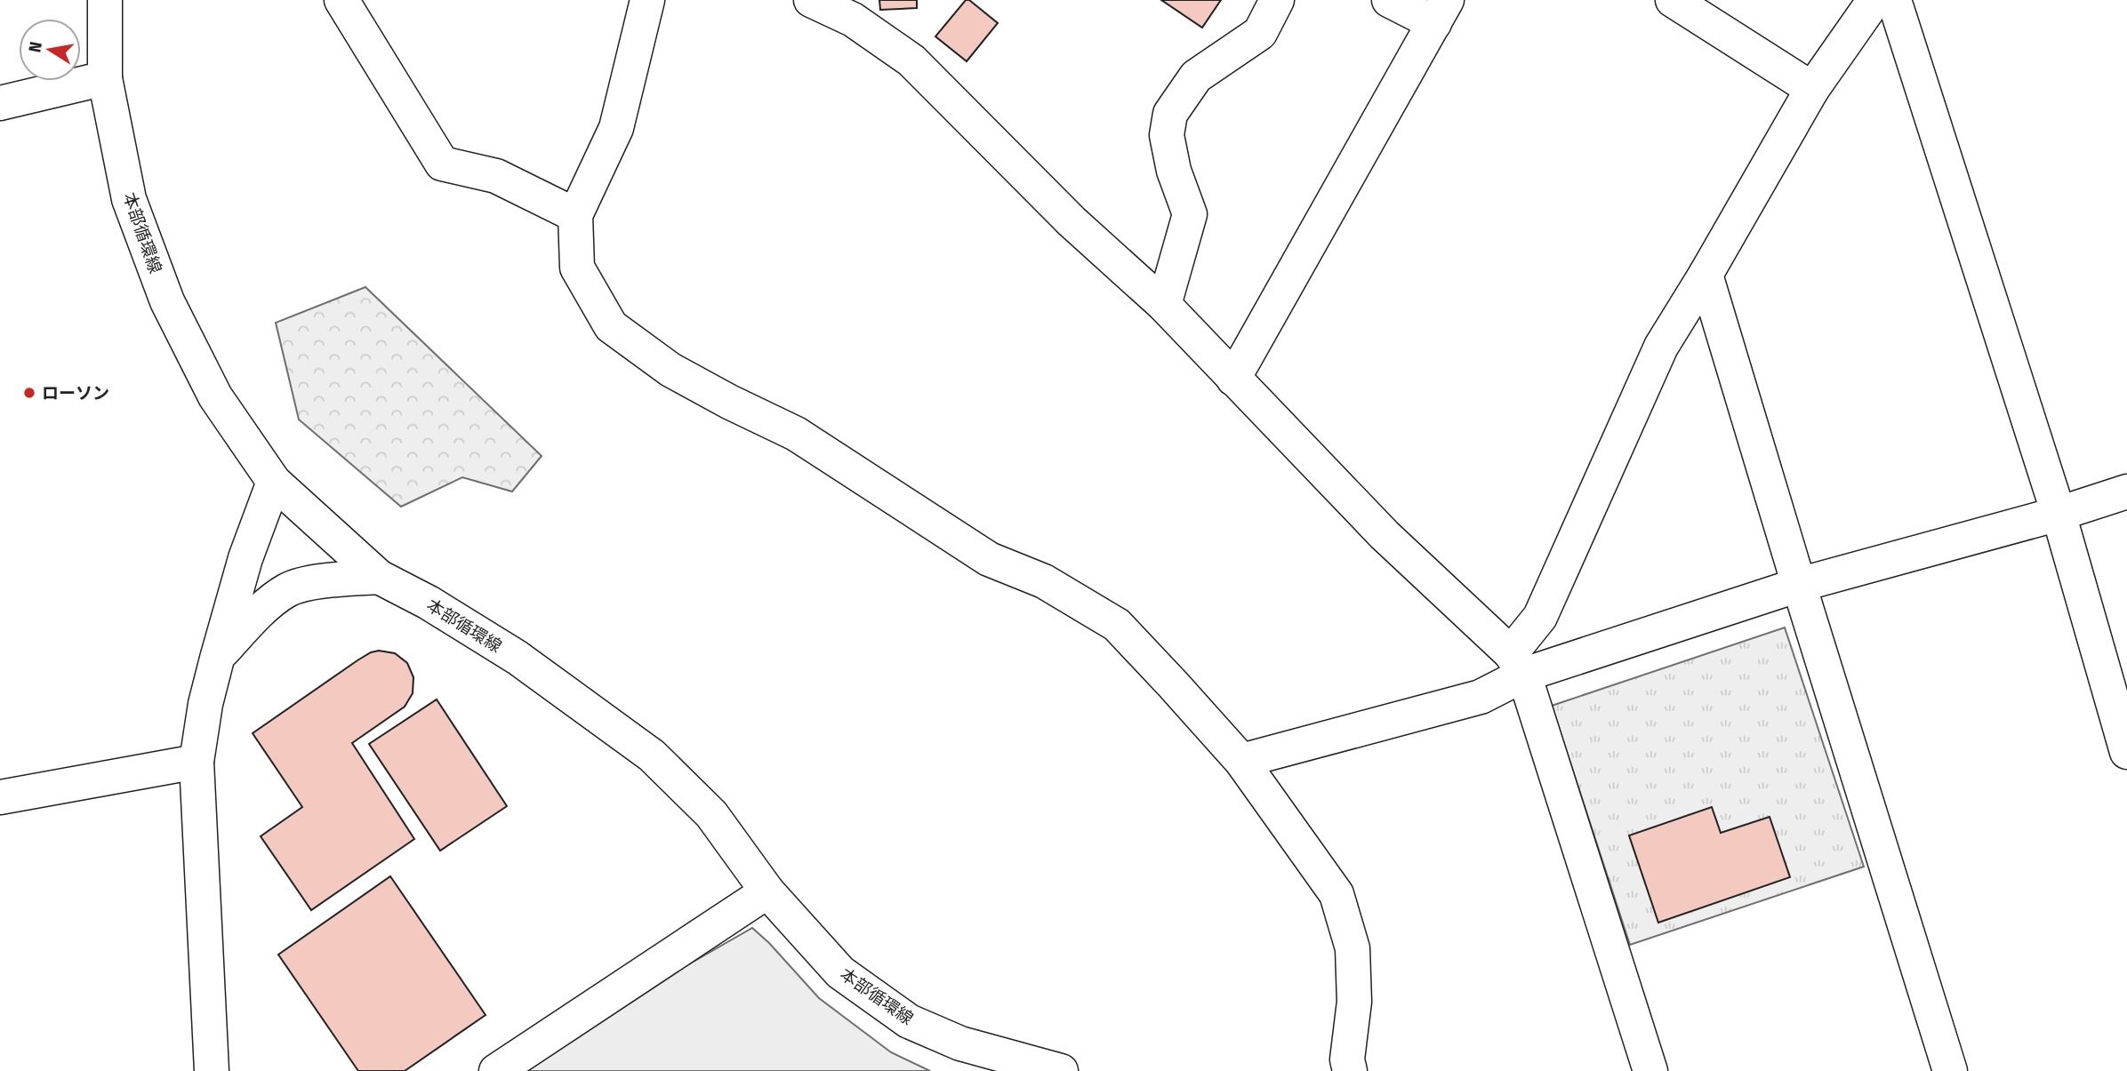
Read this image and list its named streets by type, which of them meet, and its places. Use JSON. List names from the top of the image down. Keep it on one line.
{"streets":{"street":["本部循環線"]},"places":["ローソン"],"north":"left"}
